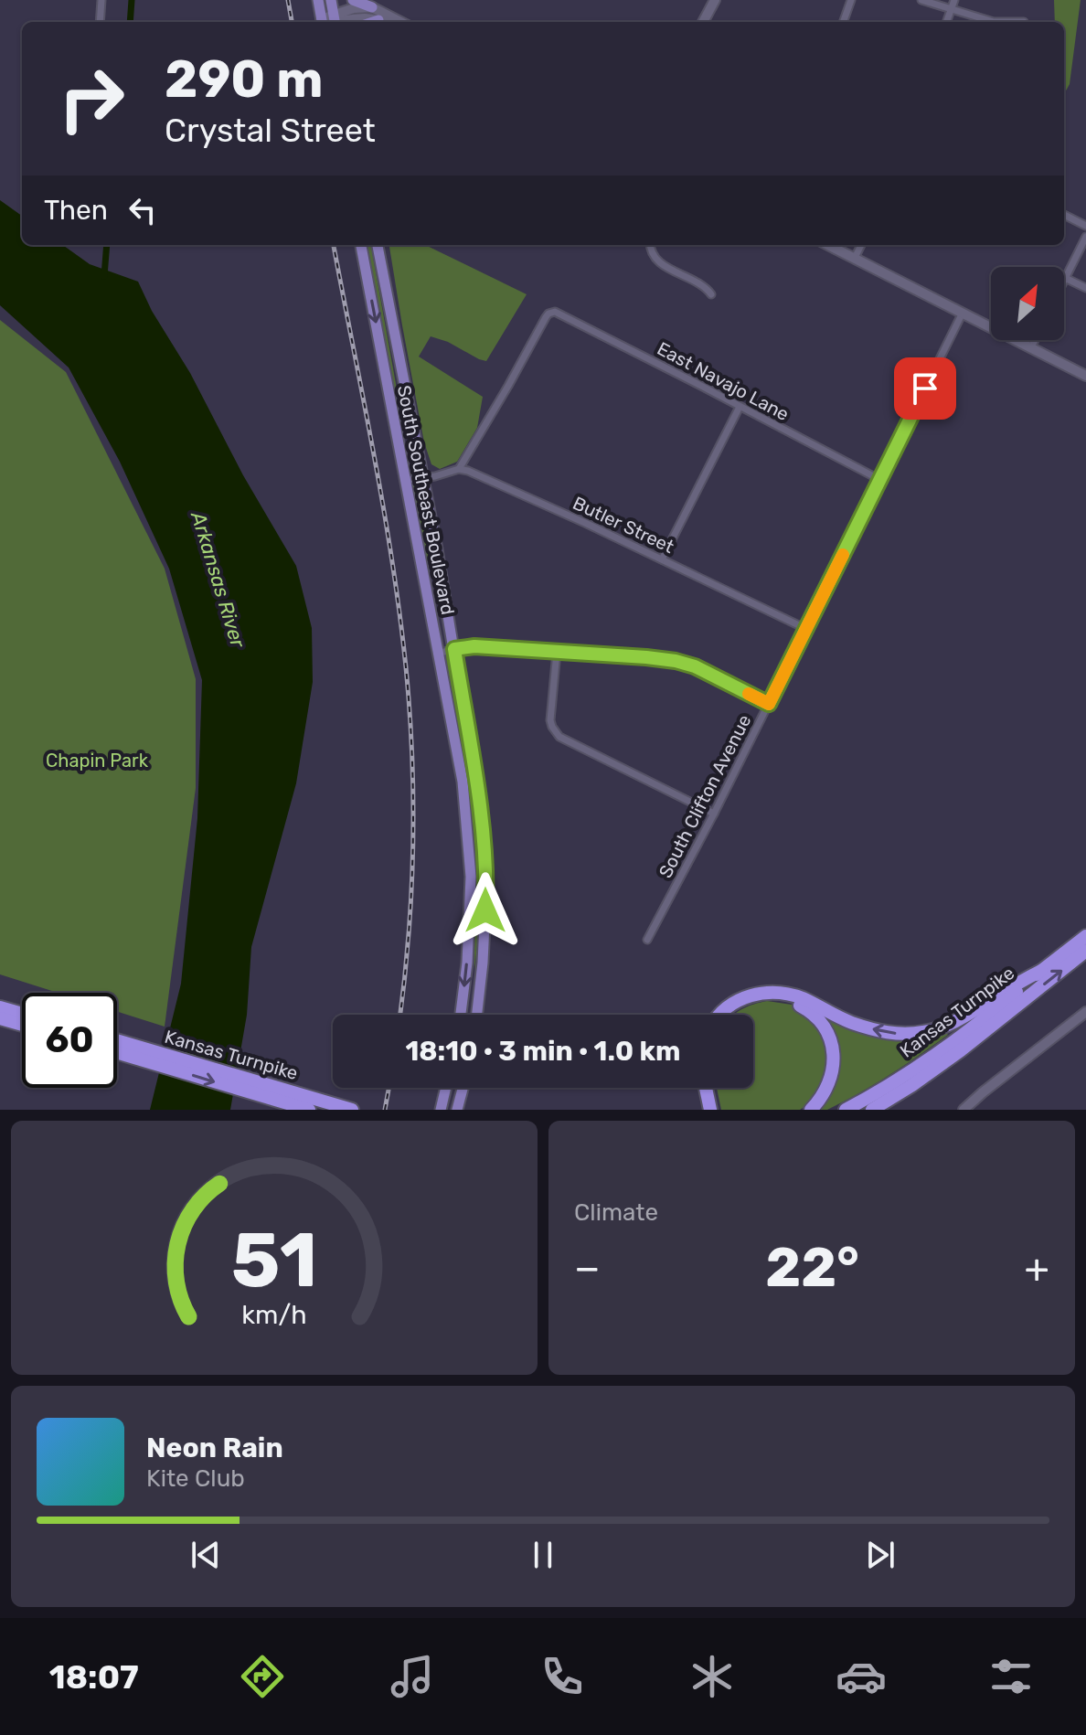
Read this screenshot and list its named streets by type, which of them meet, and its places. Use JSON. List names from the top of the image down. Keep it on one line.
{"streets":{"highway":["Kansas Turnpike"],"main road":["South Southeast Boulevard"],"street":["East Navajo Lane","Butler Street","South Clifton Avenue"]},"crossings":[["East Navajo Lane","Butler Street"],["East Navajo Lane","South Clifton Avenue"],["Butler Street","South Clifton Avenue"]],"water":["Arkansas River"],"parks":["Chapin Park"],"north":"top right","page":{"turn":["290 m","Crystal Street"],"then":"Then","limit":"60","trip":"18:10 · 3 min · 1.0 km","tile":"Climate","heat":["−","22°","+"],"song":["Neon Rain","Kite Club"],"tabs":"18:07","gauge":["51","km/h"]}}
